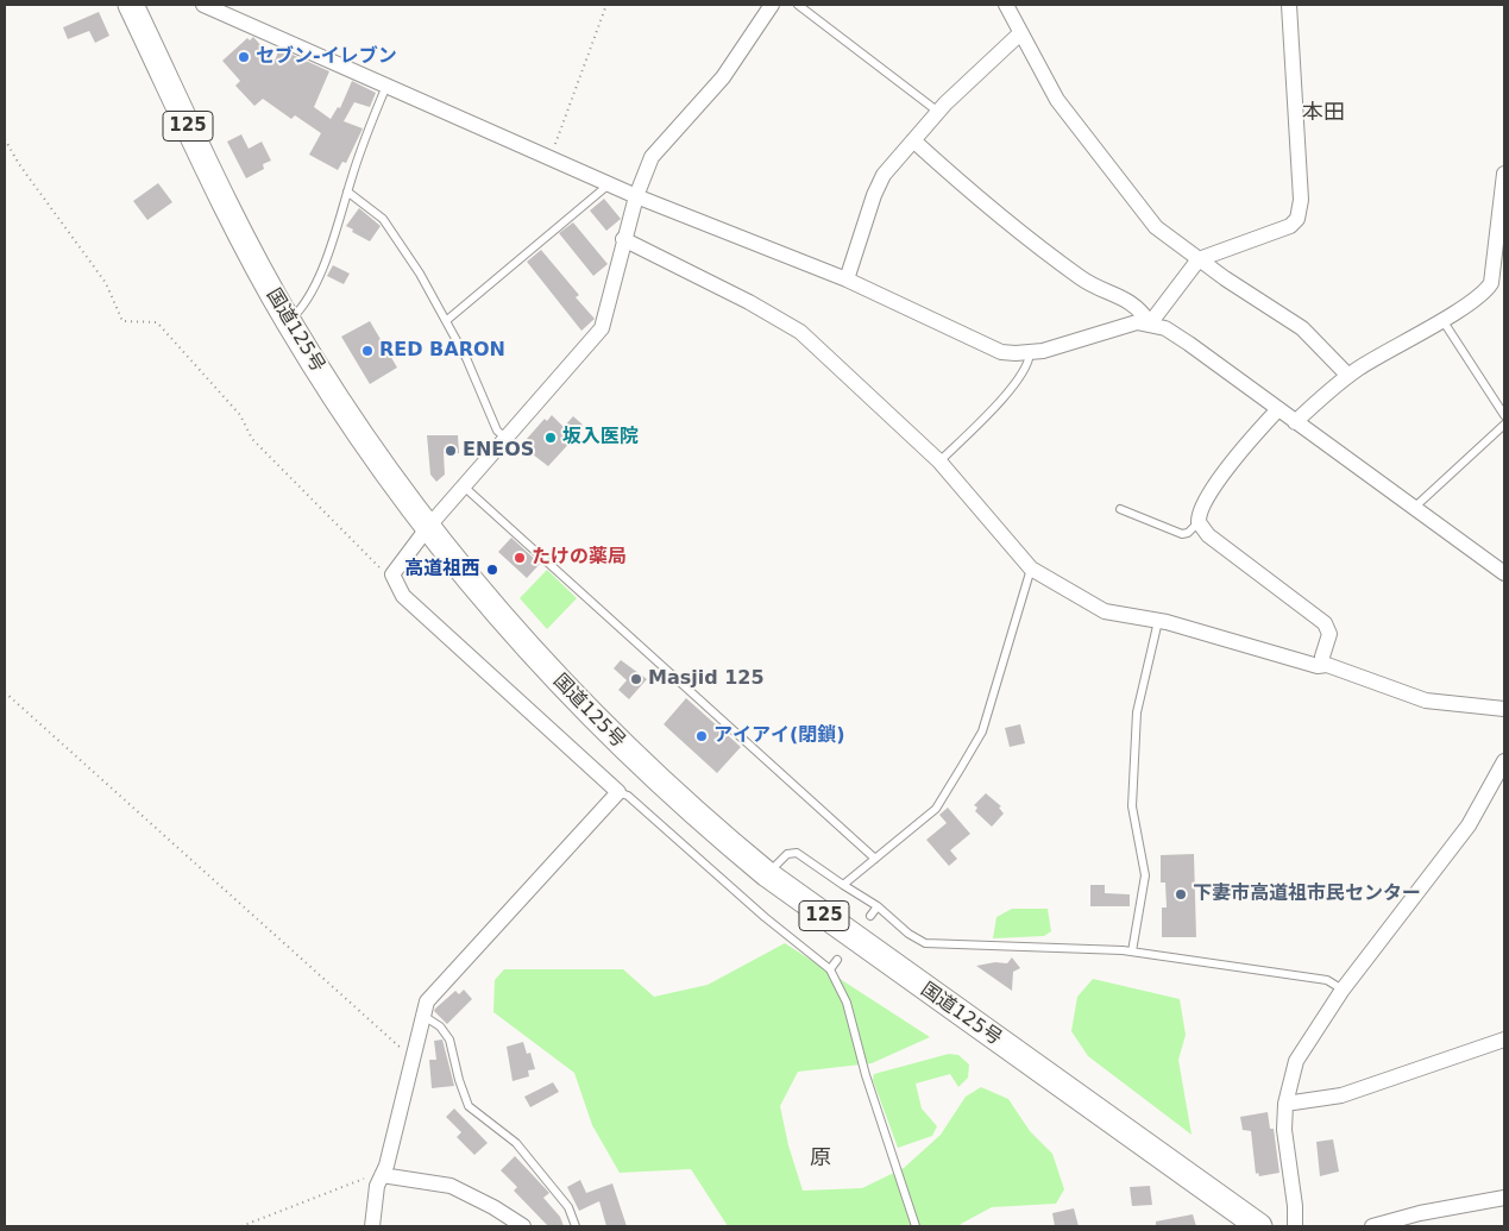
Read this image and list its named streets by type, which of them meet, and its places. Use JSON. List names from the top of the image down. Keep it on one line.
{"streets":{"highway":["125","国道125号"]},"districts":["本田","原"],"places":["セブン-イレブン","RED BARON","坂入医院","ENEOS","たけの薬局","高道祖西","Masjid 125","アイアイ(閉鎖)","下妻市高道祖市民センター"]}
